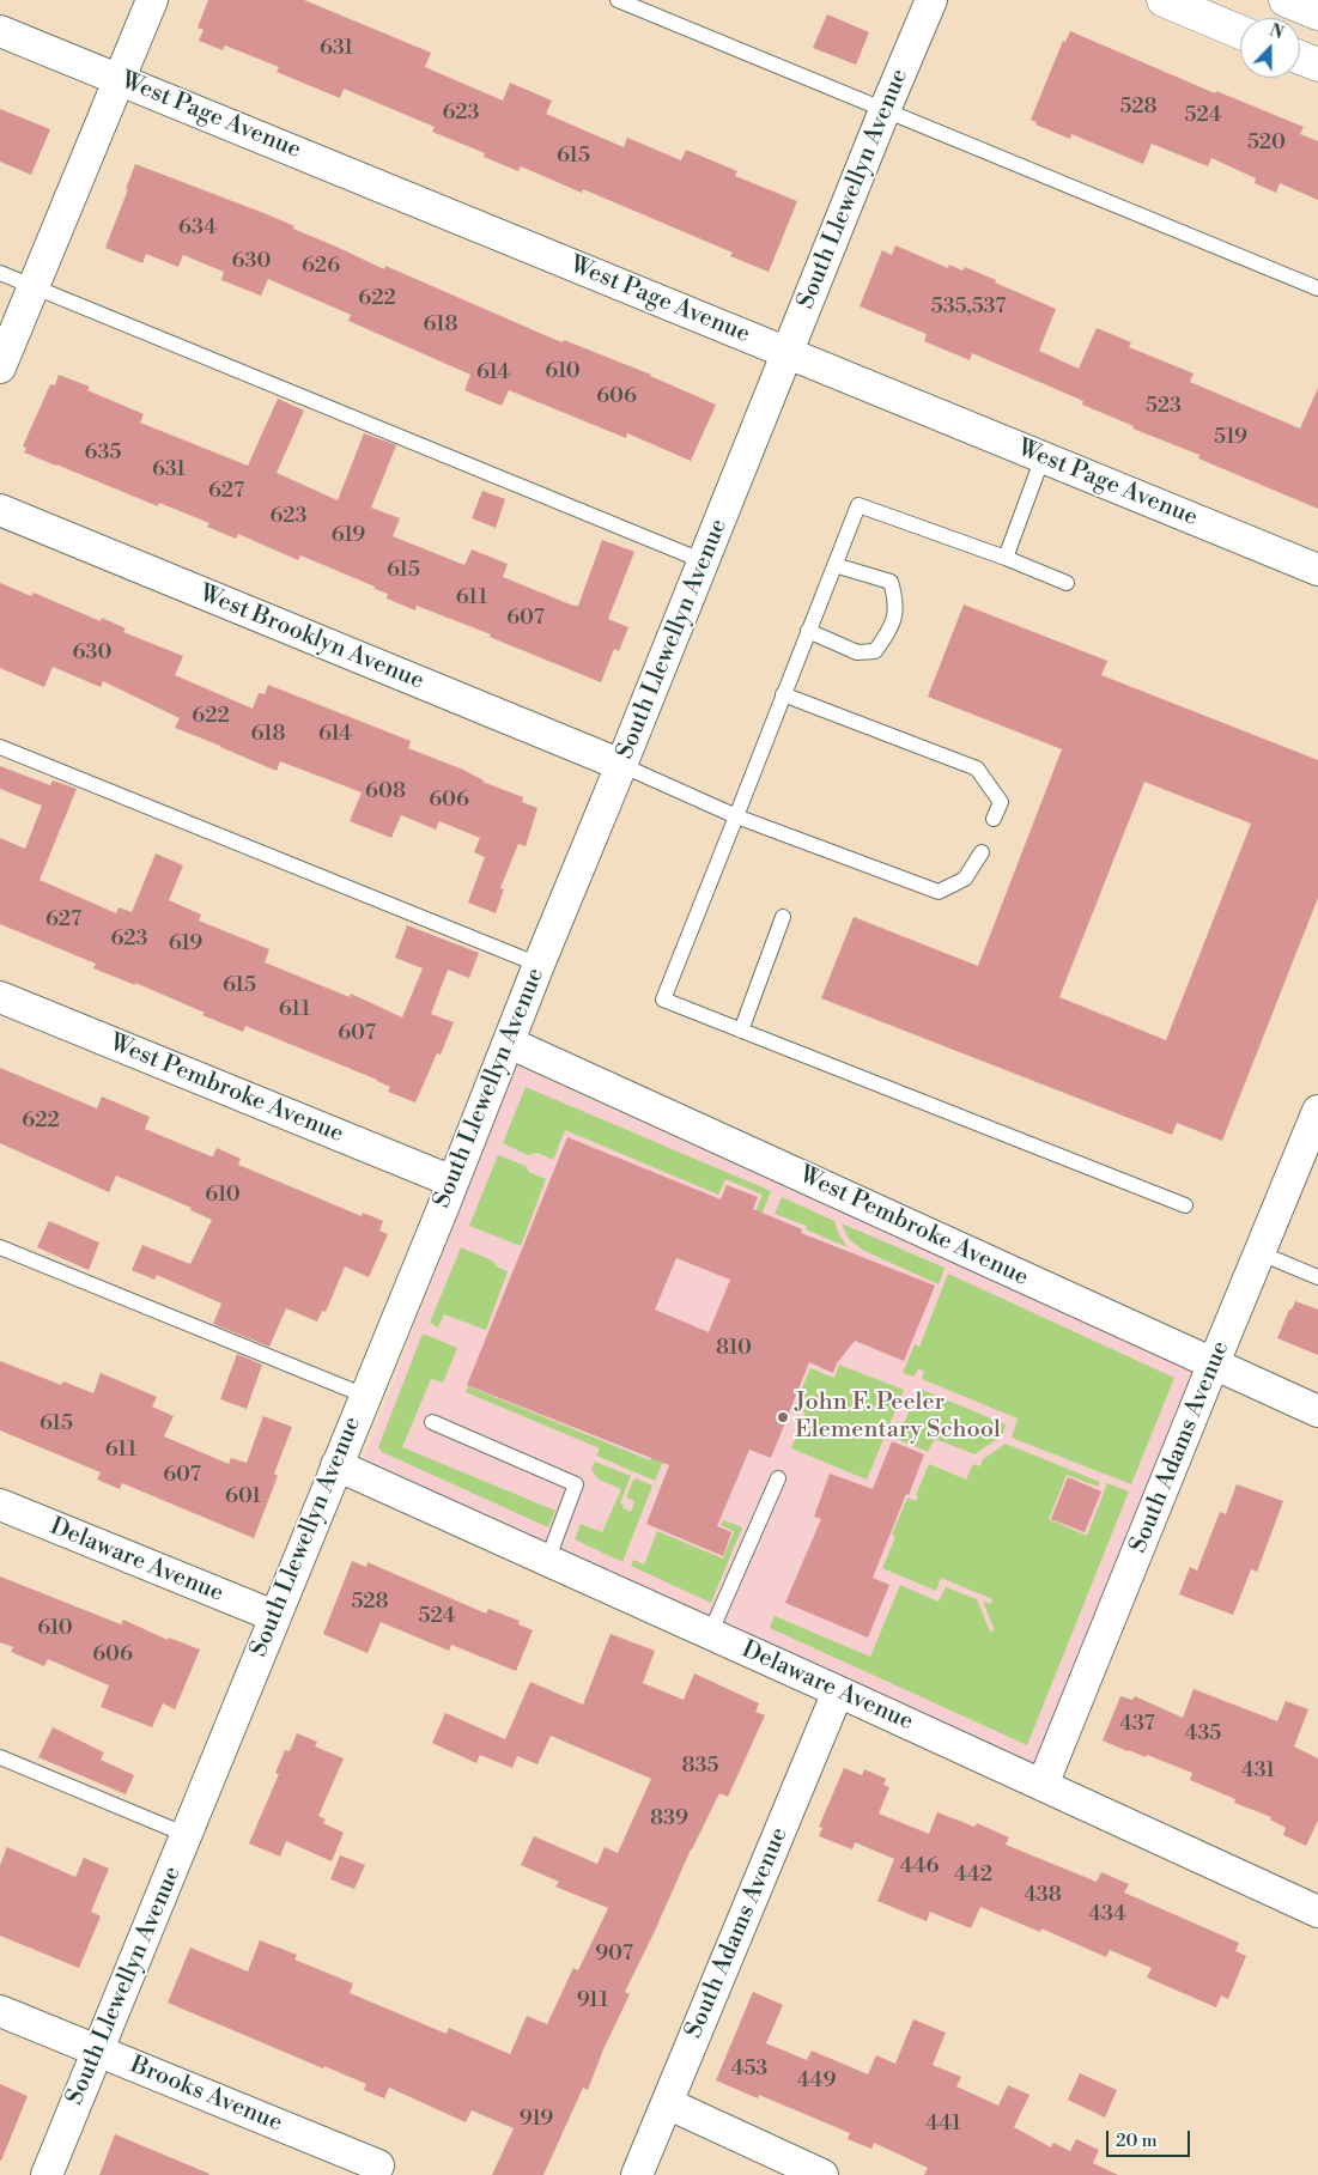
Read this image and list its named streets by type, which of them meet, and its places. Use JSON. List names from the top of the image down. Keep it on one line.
{"streets":{"street":["West Page Avenue","South Llewellyn Avenue","West Brooklyn Avenue","West Pembroke Avenue","South Adams Avenue","Delaware Avenue","Brooks Avenue"]},"crossings":[["West Page Avenue","South Llewellyn Avenue"],["South Llewellyn Avenue","West Brooklyn Avenue"],["South Llewellyn Avenue","West Pembroke Avenue"],["South Llewellyn Avenue","Delaware Avenue"],["South Llewellyn Avenue","Brooks Avenue"],["West Pembroke Avenue","South Adams Avenue"],["South Adams Avenue","Delaware Avenue"]],"places":["John F. Peeler Elementary School"],"house_numbers":["631","528","623","524","520","615","634","630","626","622","535,537","618","610","614","606","523","519","635","631","627","623","619","615","611","607","630","622","618","614","608","606","627","623","619","615","611","607","622","610","810","615","611","607","601","528","524","610","606","437","435","835","431","839","446","442","438","434","907","911","453","449","919","441"],"scale_bar":"20 m","north":"top"}
